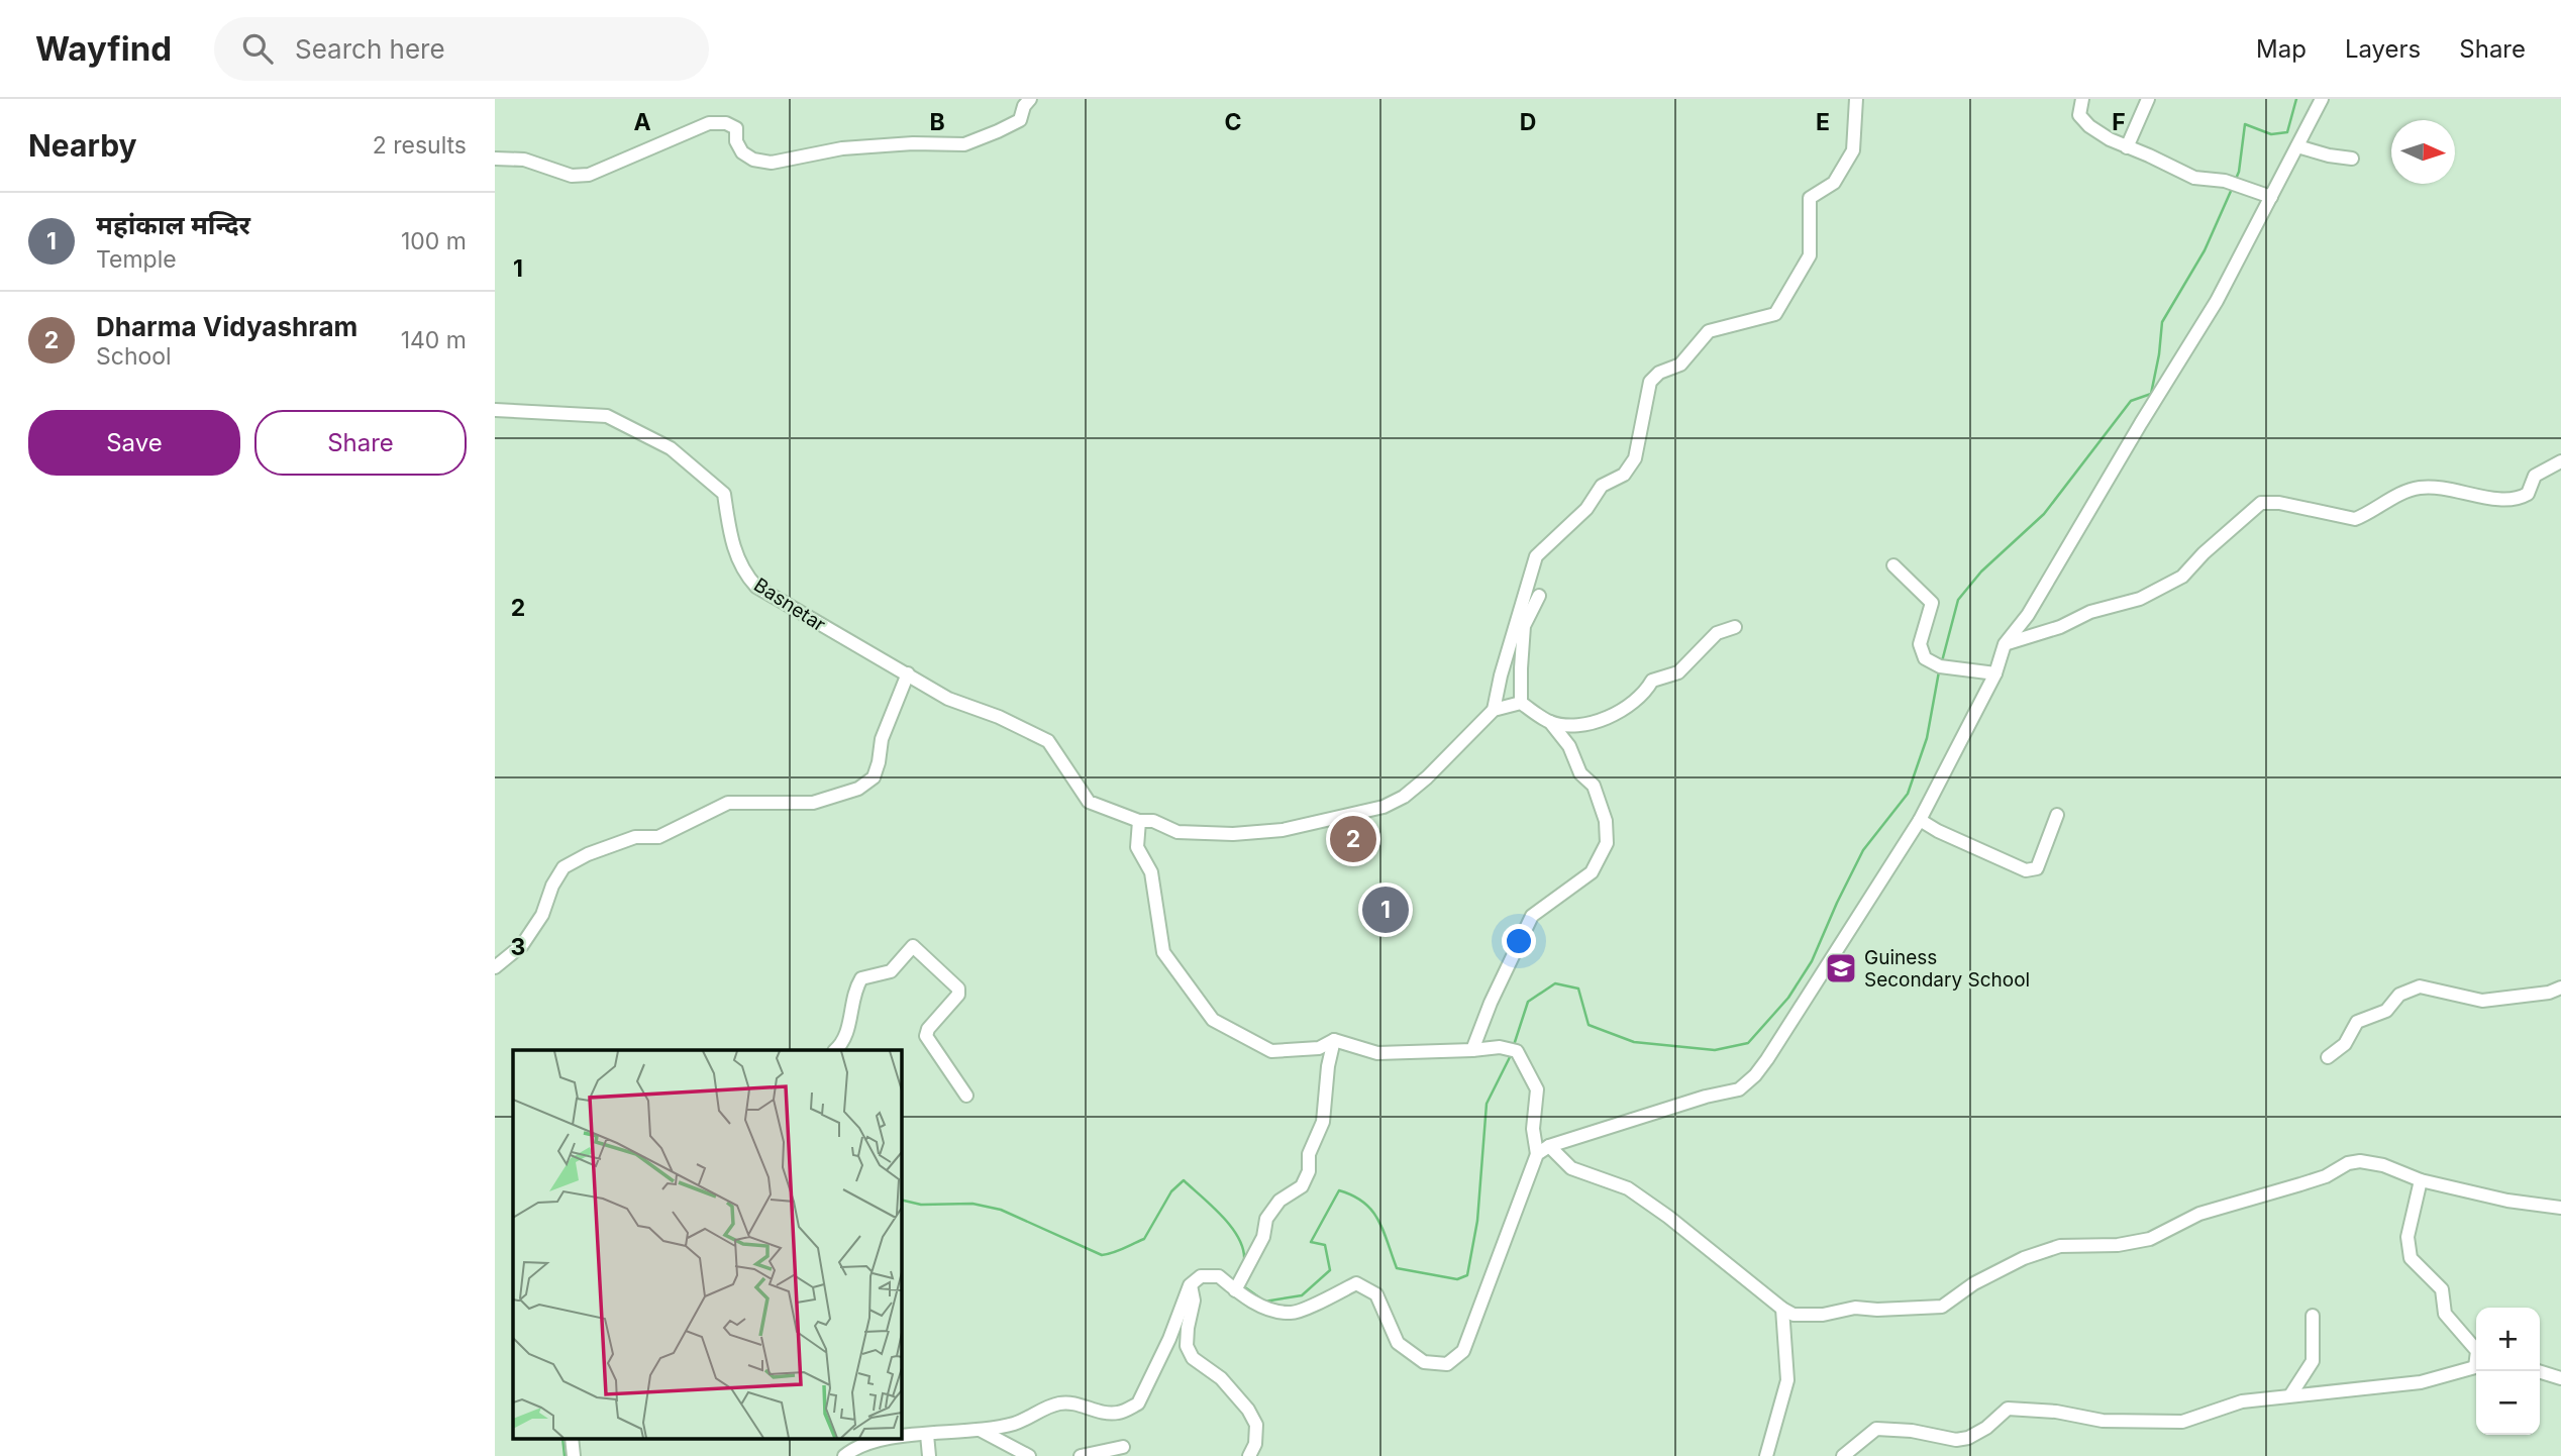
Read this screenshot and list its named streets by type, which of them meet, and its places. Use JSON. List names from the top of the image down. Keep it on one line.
{"streets":{"street":["Basnetar"]},"places":{"school or university":["Guiness Secondary School"]},"north":"right","page":{"header":"Wayfind","search":"Search here","nav":["Map","Layers","Share"],"heading":["Nearby","2 results"],"list":[{"mark":"1","name":"महांकाल मन्दिर","note":"Temple","value":"100 m"},{"mark":"2","name":"Dharma Vidyashram","note":"School","value":"140 m"}],"buttons":["Save","Share"],"pins":["2","1"],"map_buttons":["+","−"]},"grid":{"columns":["A","B","C","D","E","F"],"rows":["1","2","3"]}}
